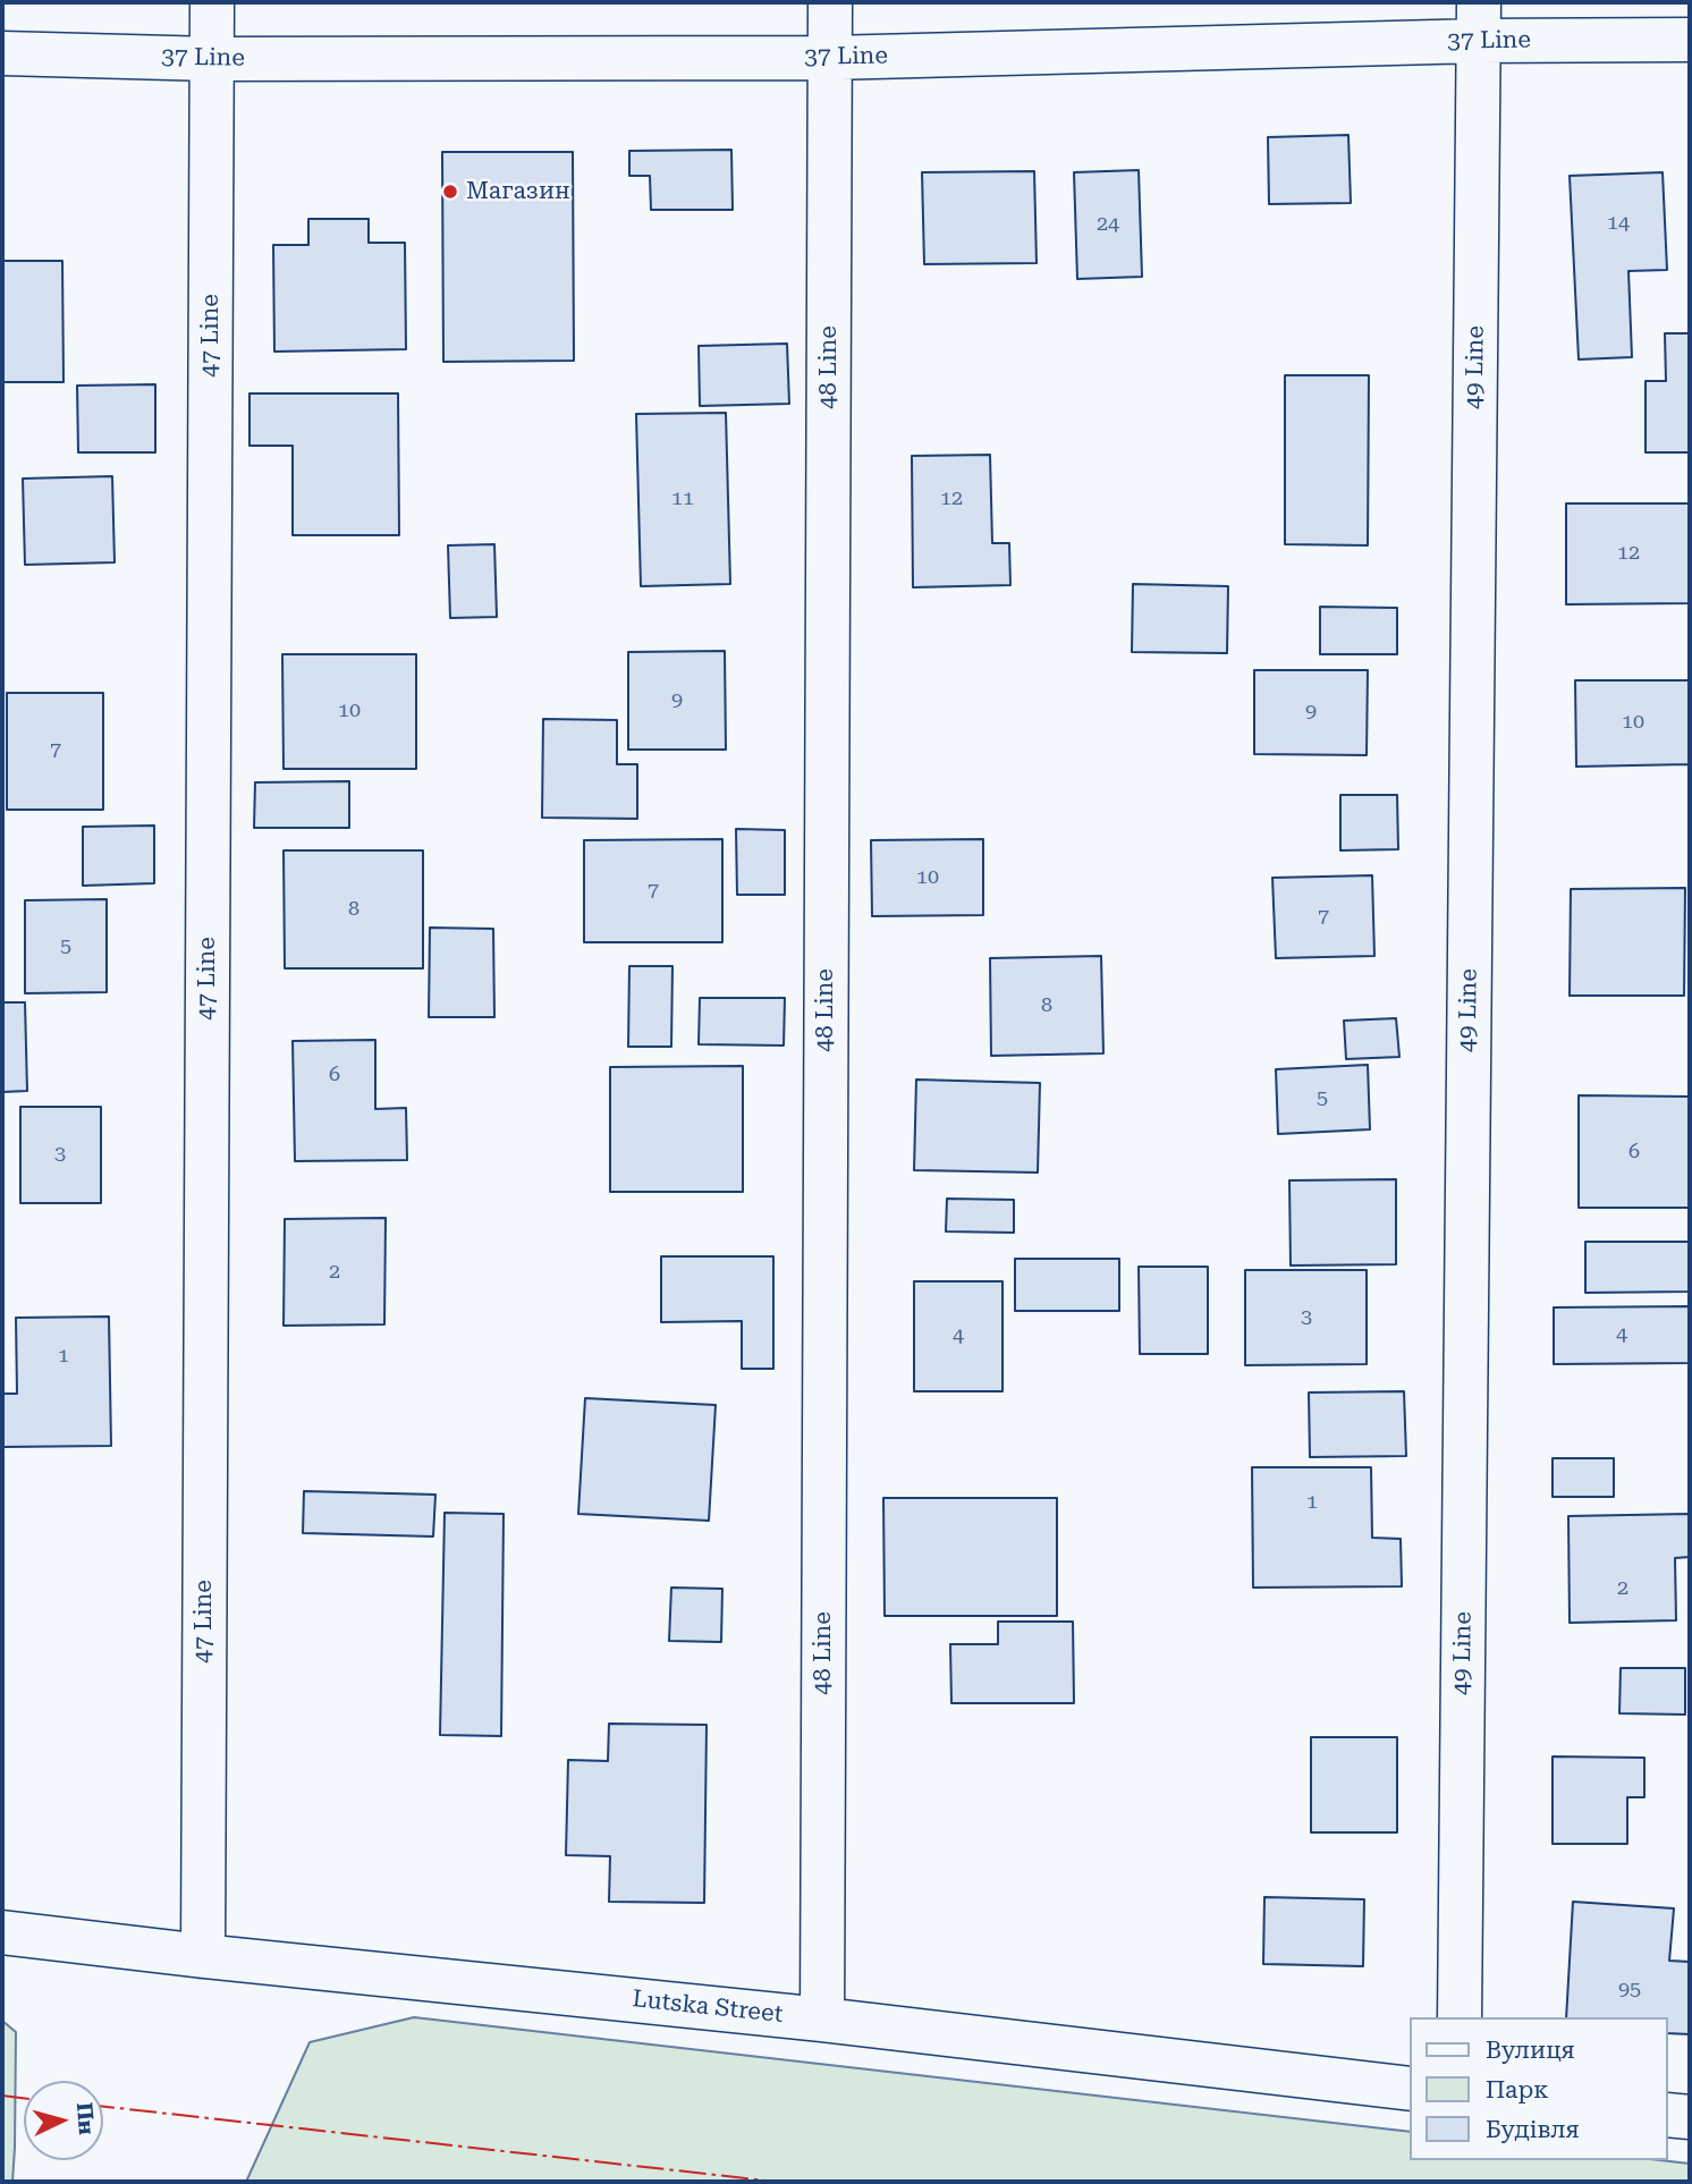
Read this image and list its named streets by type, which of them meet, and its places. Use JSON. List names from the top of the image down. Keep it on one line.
{"streets":{"street":["37 Line","47 Line","48 Line","49 Line","Lutska Street"]},"crossings":[["37 Line","47 Line"],["37 Line","48 Line"],["37 Line","49 Line"],["47 Line","Lutska Street"],["48 Line","Lutska Street"]],"places":["Магазин"],"house_numbers":["14","24","11","12","12","9","10","9","10","7","10","7","8","7","5","8","6","5","6","3","2","3","4","4","1","1","2","95"],"legend":["Вулиця","Парк","Будівля"],"north":"right"}
